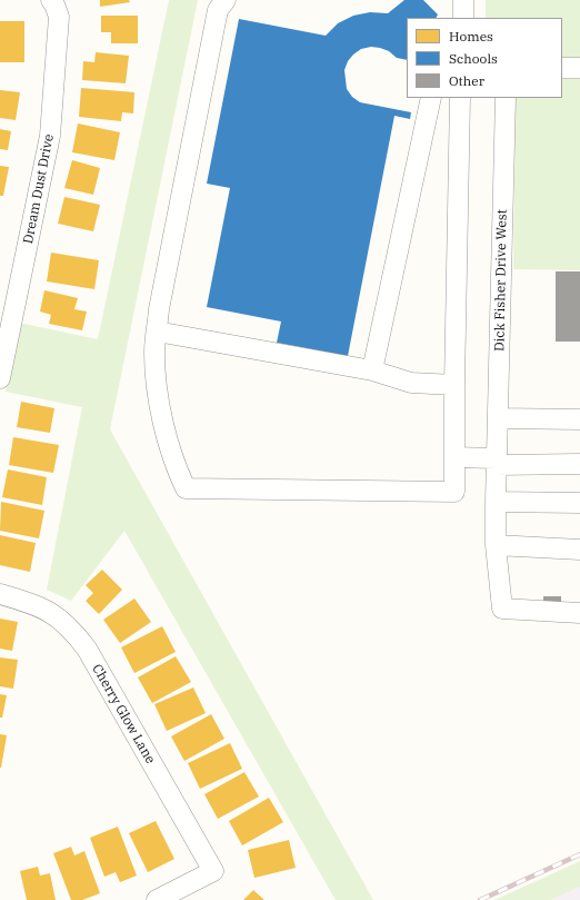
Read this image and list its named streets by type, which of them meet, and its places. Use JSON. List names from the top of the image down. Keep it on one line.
{"streets":{"street":["Dream Dust Drive","Dick Fisher Drive West","Cherry Glow Lane"]},"legend":["Homes","Schools","Other"]}
